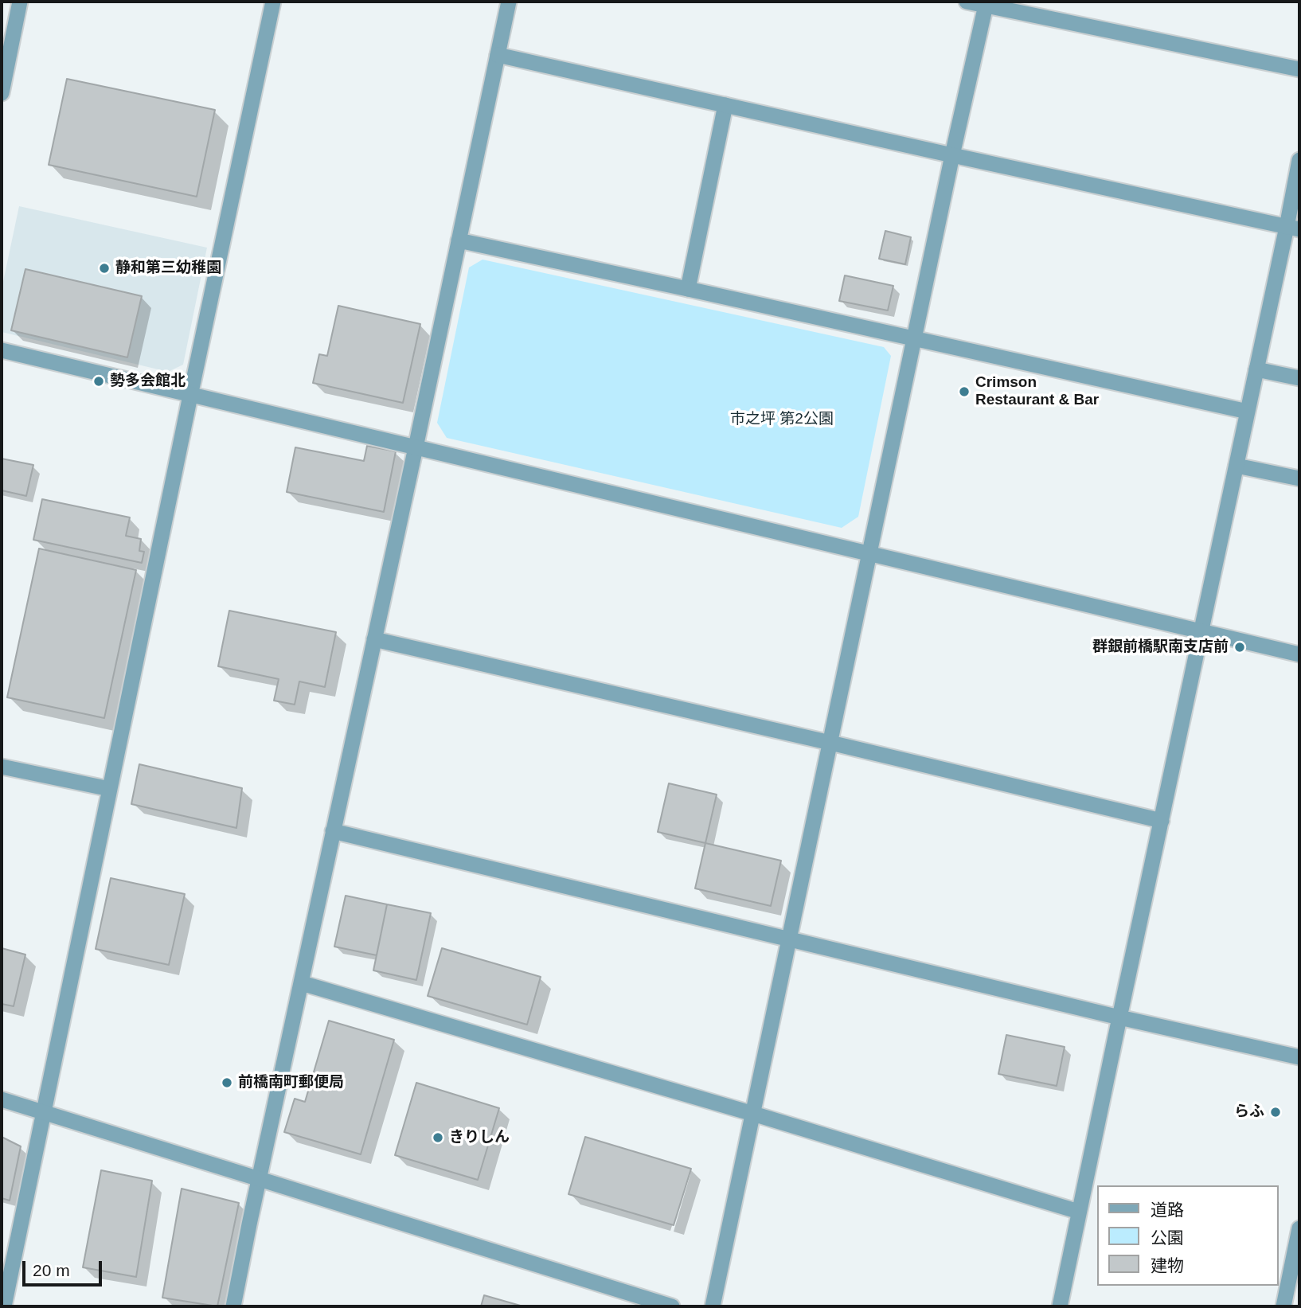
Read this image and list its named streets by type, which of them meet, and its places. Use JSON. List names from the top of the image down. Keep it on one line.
{"parks":["市之坪 第2公園"],"places":["静和第三幼稚園","勢多会館北","Crimson Restaurant & Bar","群銀前橋駅南支店前","前橋南町郵便局","らふ","きりしん"],"legend":["道路","公園","建物"],"scale_bar":"20 m"}
